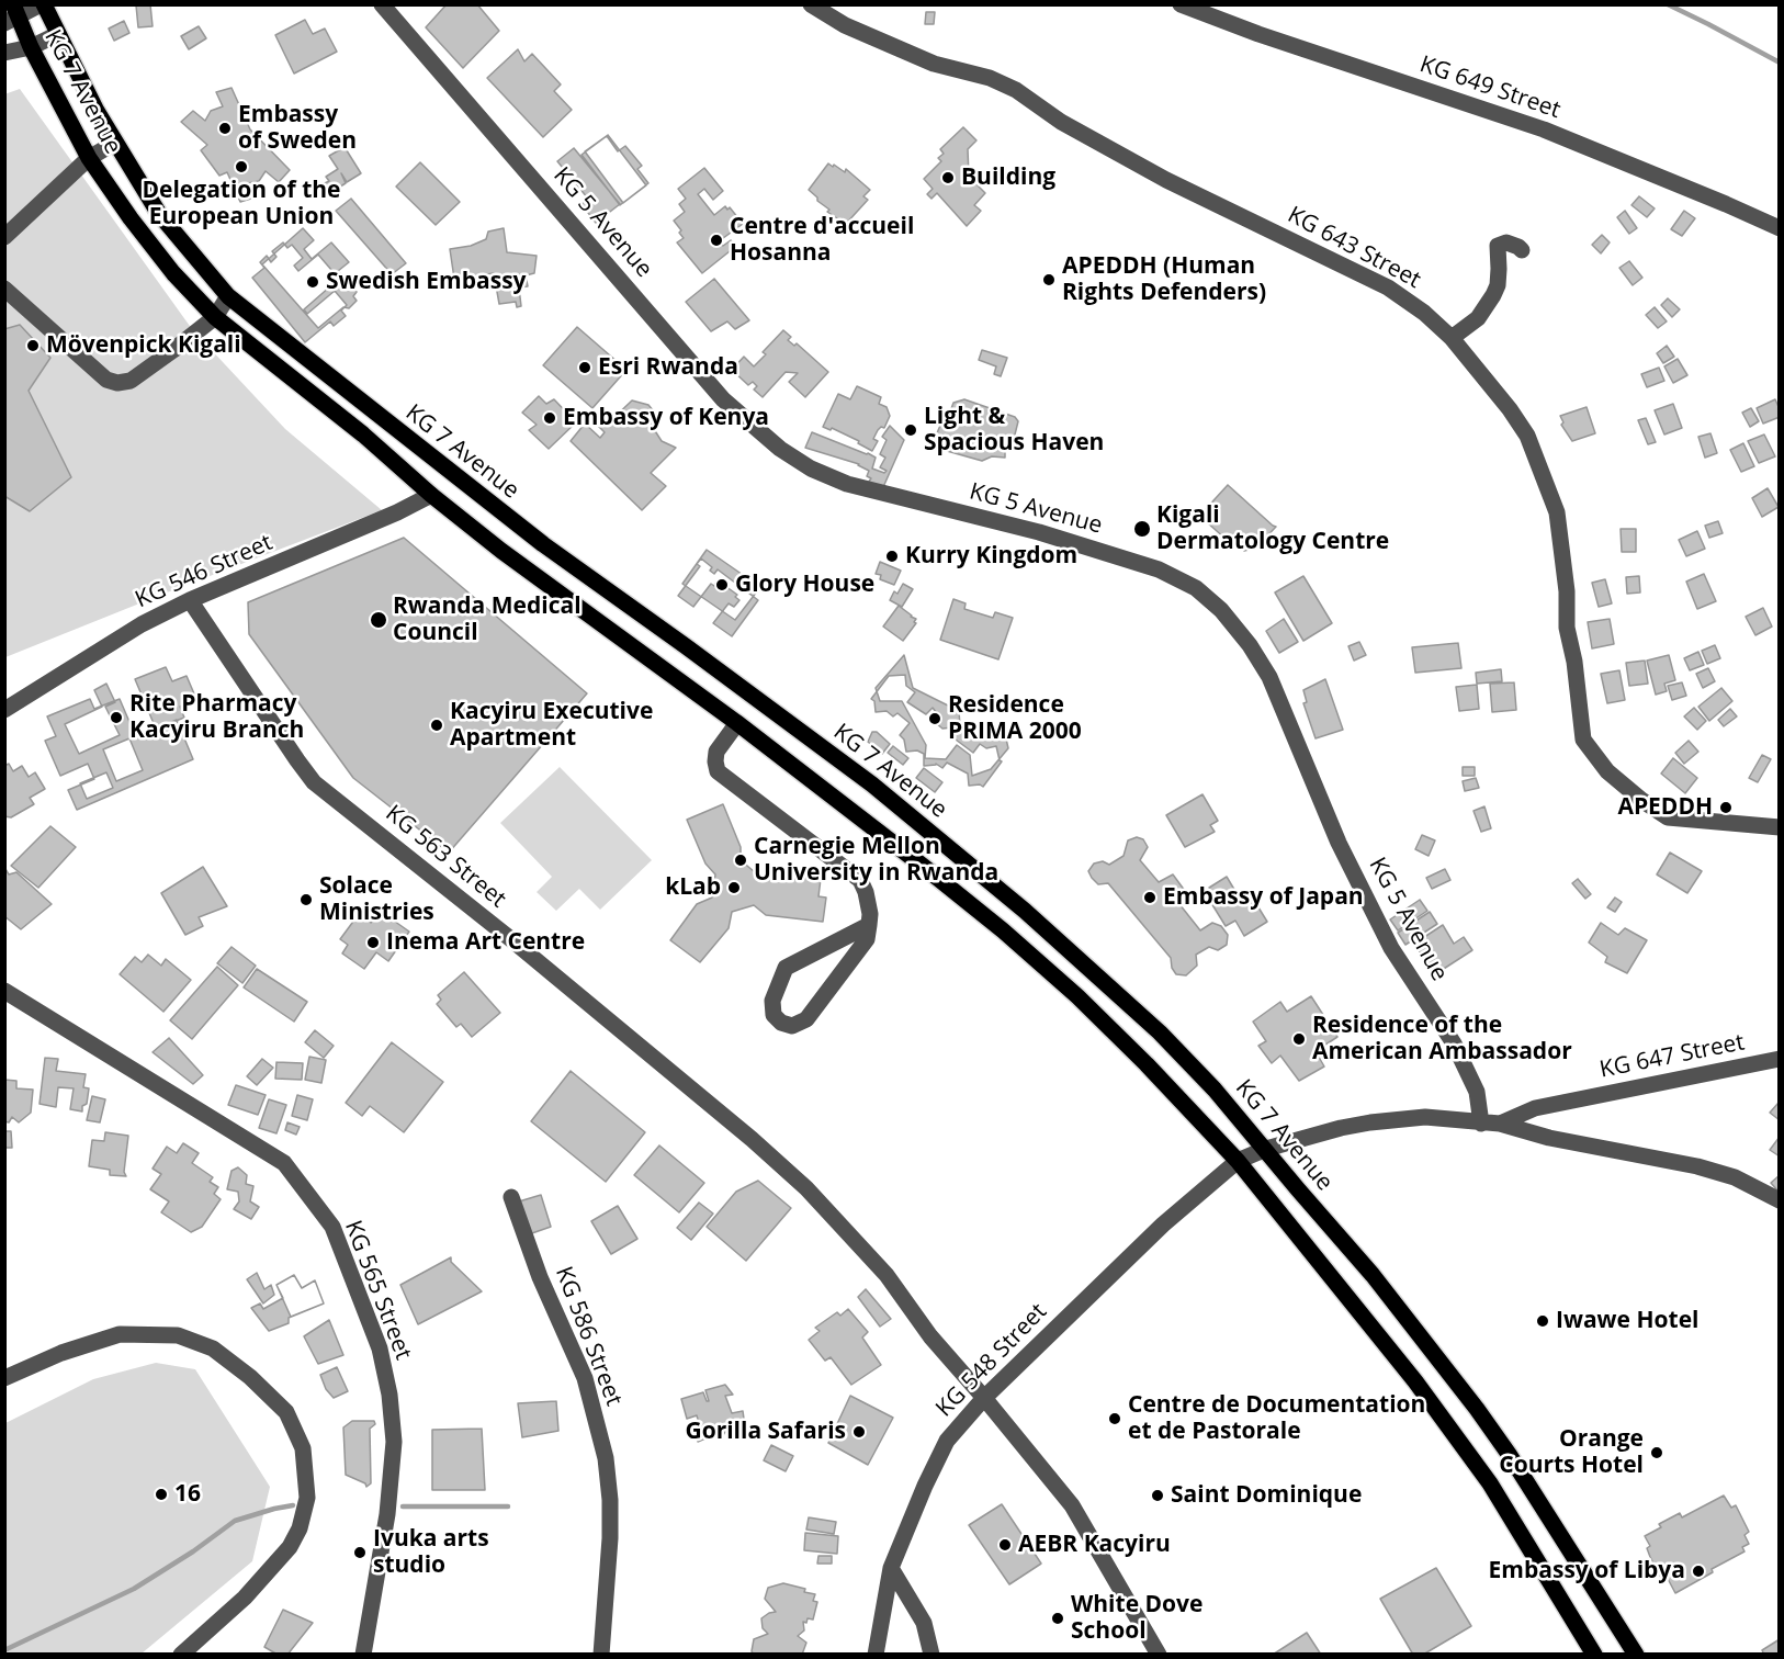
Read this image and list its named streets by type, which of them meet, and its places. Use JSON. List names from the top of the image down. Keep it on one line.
{"streets":{"main road":["KG 7 Avenue"],"street":["KG 649 Street","KG 5 Avenue","KG 643 Street","KG 546 Street","KG 563 Street","KG 647 Street","KG 565 Street","KG 586 Street","KG 548 Street"]},"crossings":[["KG 7 Avenue","KG 546 Street"],["KG 7 Avenue","KG 548 Street"],["KG 5 Avenue","KG 548 Street"],["KG 546 Street","KG 563 Street"],["KG 563 Street","KG 548 Street"]],"places":["Embassy of Sweden","Delegation of the European Union","Building","Centre d'accueil Hosanna","APEDDH (Human Rights Defenders)","Swedish Embassy","Mövenpick Kigali","Esri Rwanda","Embassy of Kenya","Light & Spacious Haven","Kigali Dermatology Centre","Kurry Kingdom","Glory House","Rwanda Medical Council","Rite Pharmacy Kacyiru Branch","Residence PRIMA 2000","Kacyiru Executive Apartment","APEDDH","Carnegie Mellon University in Rwanda","kLab","Embassy of Japan","Solace Ministries","Inema Art Centre","Residence of the American Ambassador","Iwawe Hotel","Centre de Documentation et de Pastorale","Gorilla Safaris","Orange Courts Hotel","16","Saint Dominique","AEBR Kacyiru","Ivuka arts studio","Embassy of Libya","White Dove School"]}
